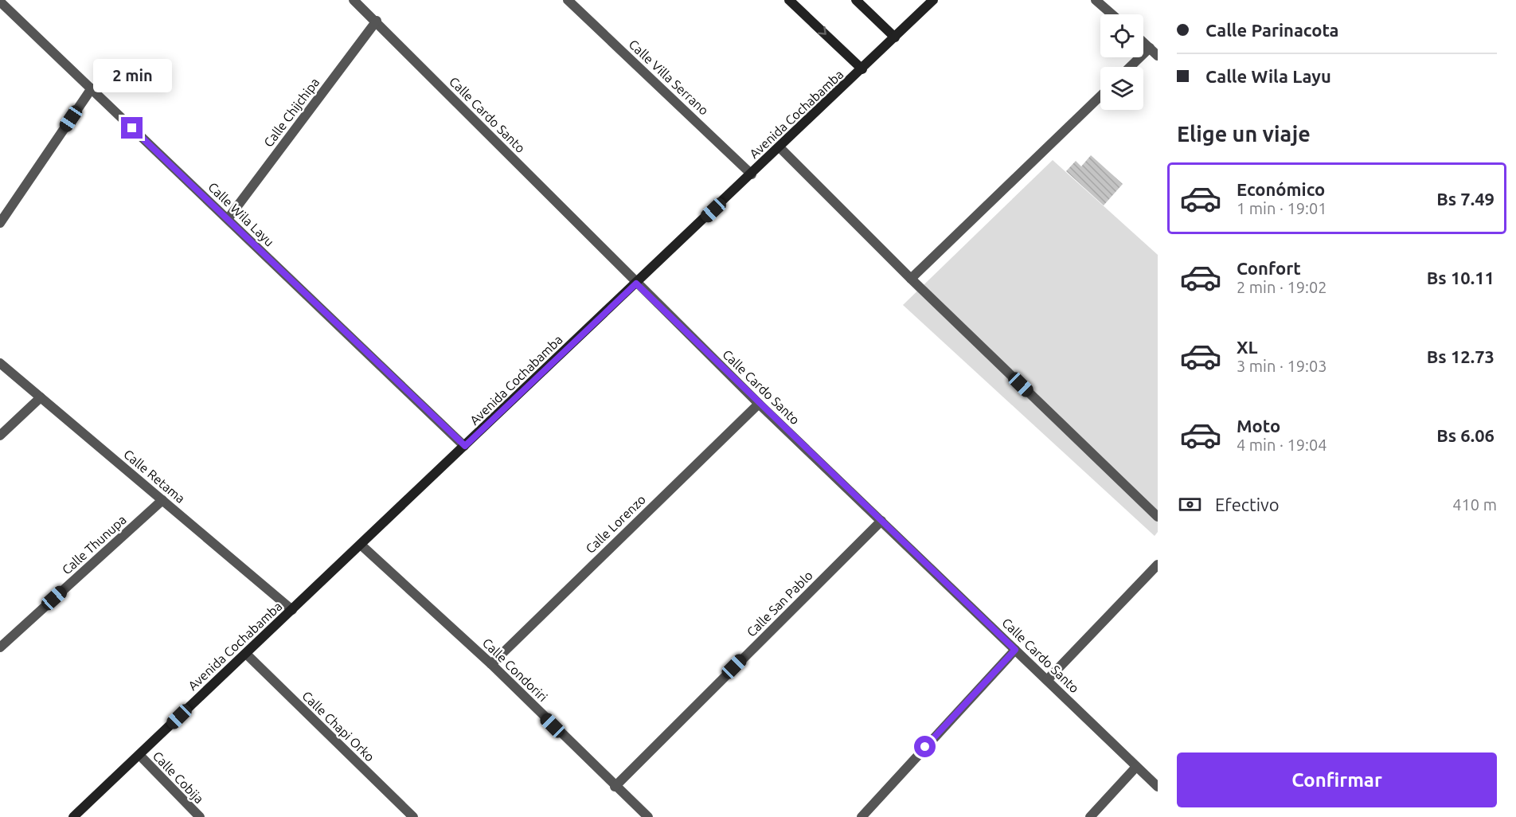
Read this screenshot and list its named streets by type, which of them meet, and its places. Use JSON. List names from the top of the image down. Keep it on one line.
{"streets":{"main road":["Avenida Cochabamba"],"street":["Calle Villa Serrano","Calle Chijchipa","Calle Cardo Santo","Calle Wila Layu","Calle Retama","Calle Lorenzo","Calle Thunupa","Calle San Pablo","Calle Condoriri","Calle Chapi Orko","Calle Cobija"]},"crossings":[["Calle Villa Serrano","Avenida Cochabamba"],["Calle Chijchipa","Calle Cardo Santo"],["Calle Chijchipa","Calle Wila Layu"],["Avenida Cochabamba","Calle Cardo Santo"],["Avenida Cochabamba","Calle Wila Layu"],["Avenida Cochabamba","Calle Retama"],["Avenida Cochabamba","Calle Condoriri"],["Avenida Cochabamba","Calle Chapi Orko"],["Avenida Cochabamba","Calle Cobija"],["Calle Cardo Santo","Calle Lorenzo"],["Calle Cardo Santo","Calle San Pablo"],["Calle Retama","Calle Thunupa"],["Calle Lorenzo","Calle Condoriri"],["Calle San Pablo","Calle Condoriri"]],"page":{"banner":["Calle Parinacota","Calle Wila Layu"],"bubble":"2 min","heading":"Elige un viaje","list":[{"name":"Económico","note":"1 min · 19:01","value":"Bs 7.49"},{"name":"Confort","note":"2 min · 19:02","value":"Bs 10.11"},{"name":"XL","note":"3 min · 19:03","value":"Bs 12.73"},{"name":"Moto","note":"4 min · 19:04","value":"Bs 6.06"}],"pay":["Efectivo","410 m"],"buttons":"Confirmar"}}
